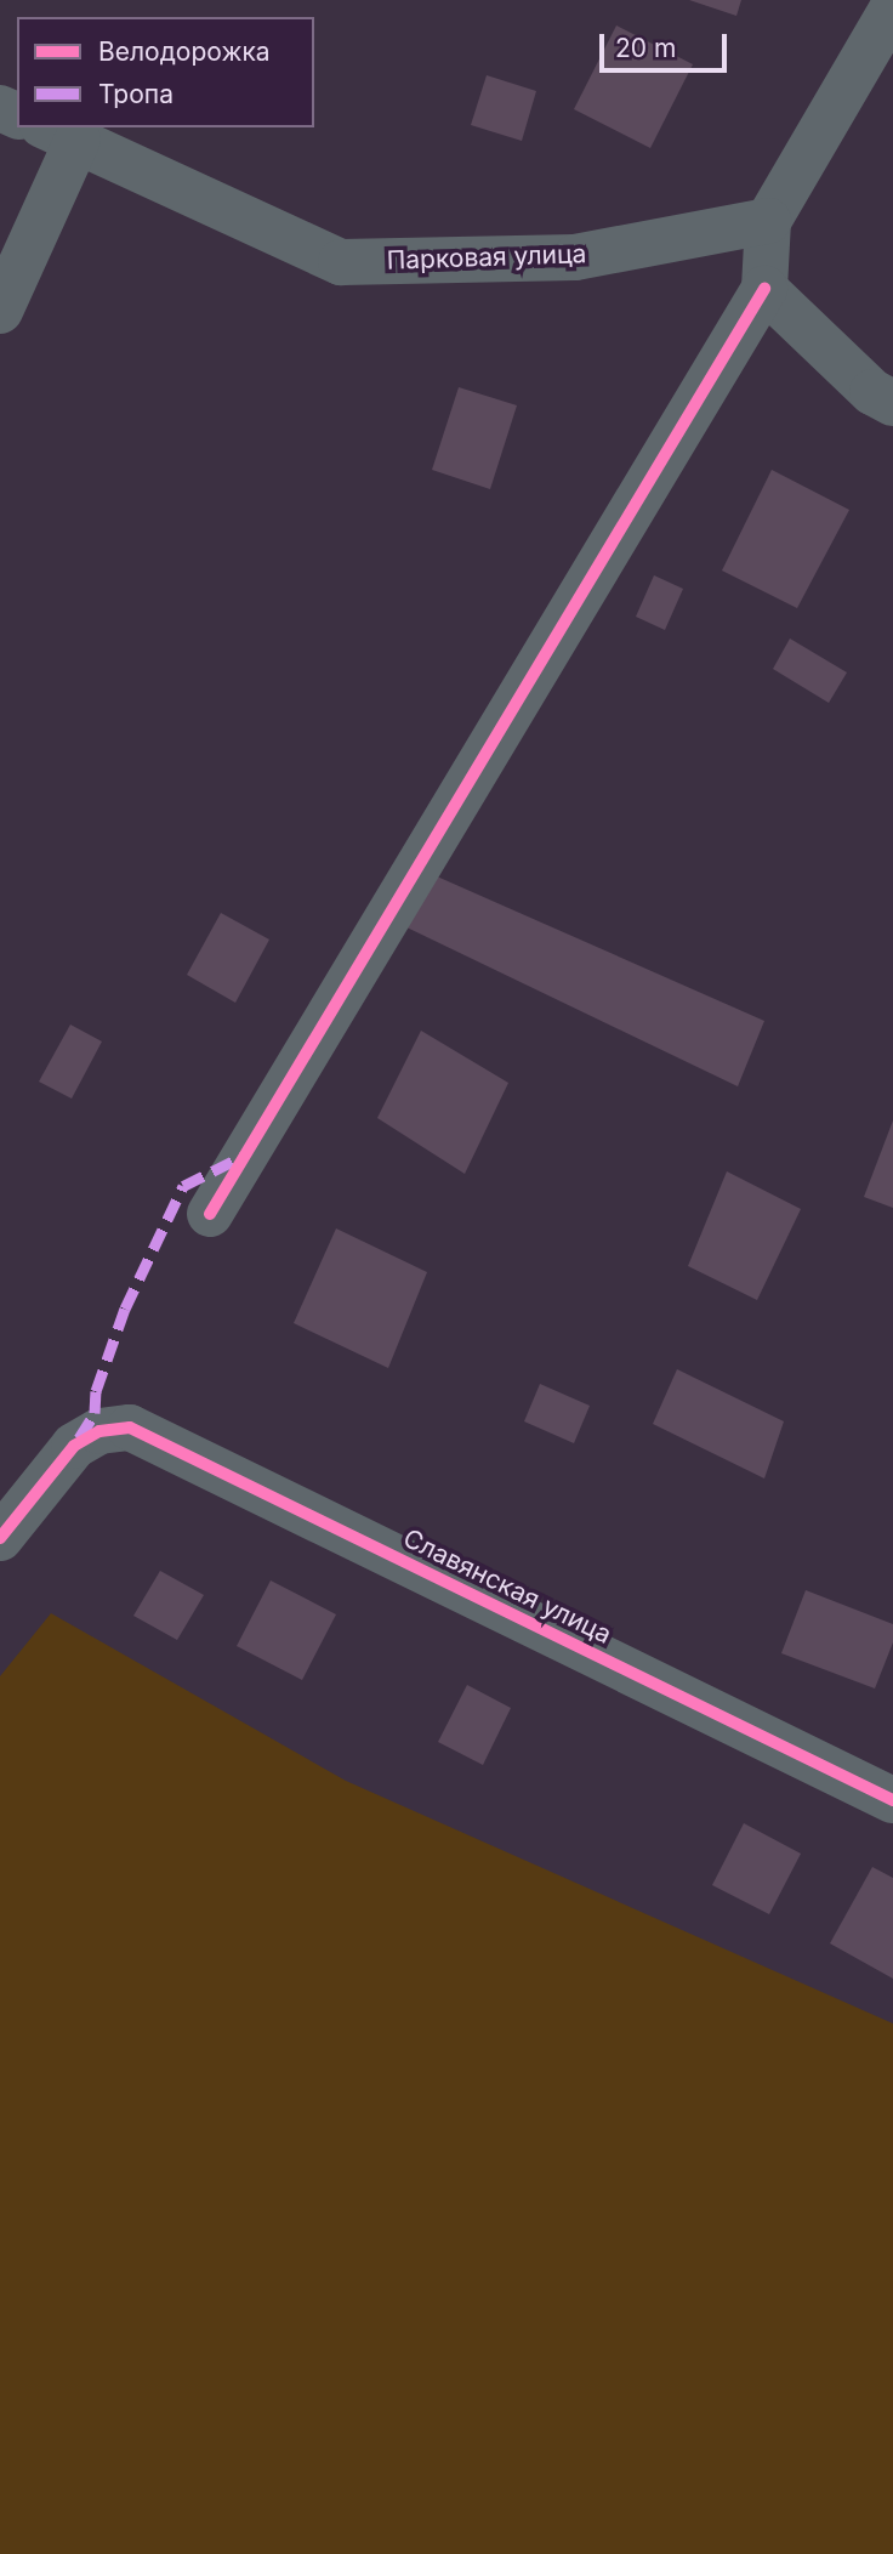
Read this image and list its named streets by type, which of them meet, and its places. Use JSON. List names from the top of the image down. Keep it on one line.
{"streets":{"street":["Парковая улица","Славянская улица"]},"legend":["Велодорожка","Тропа"],"scale_bar":"20 m"}
